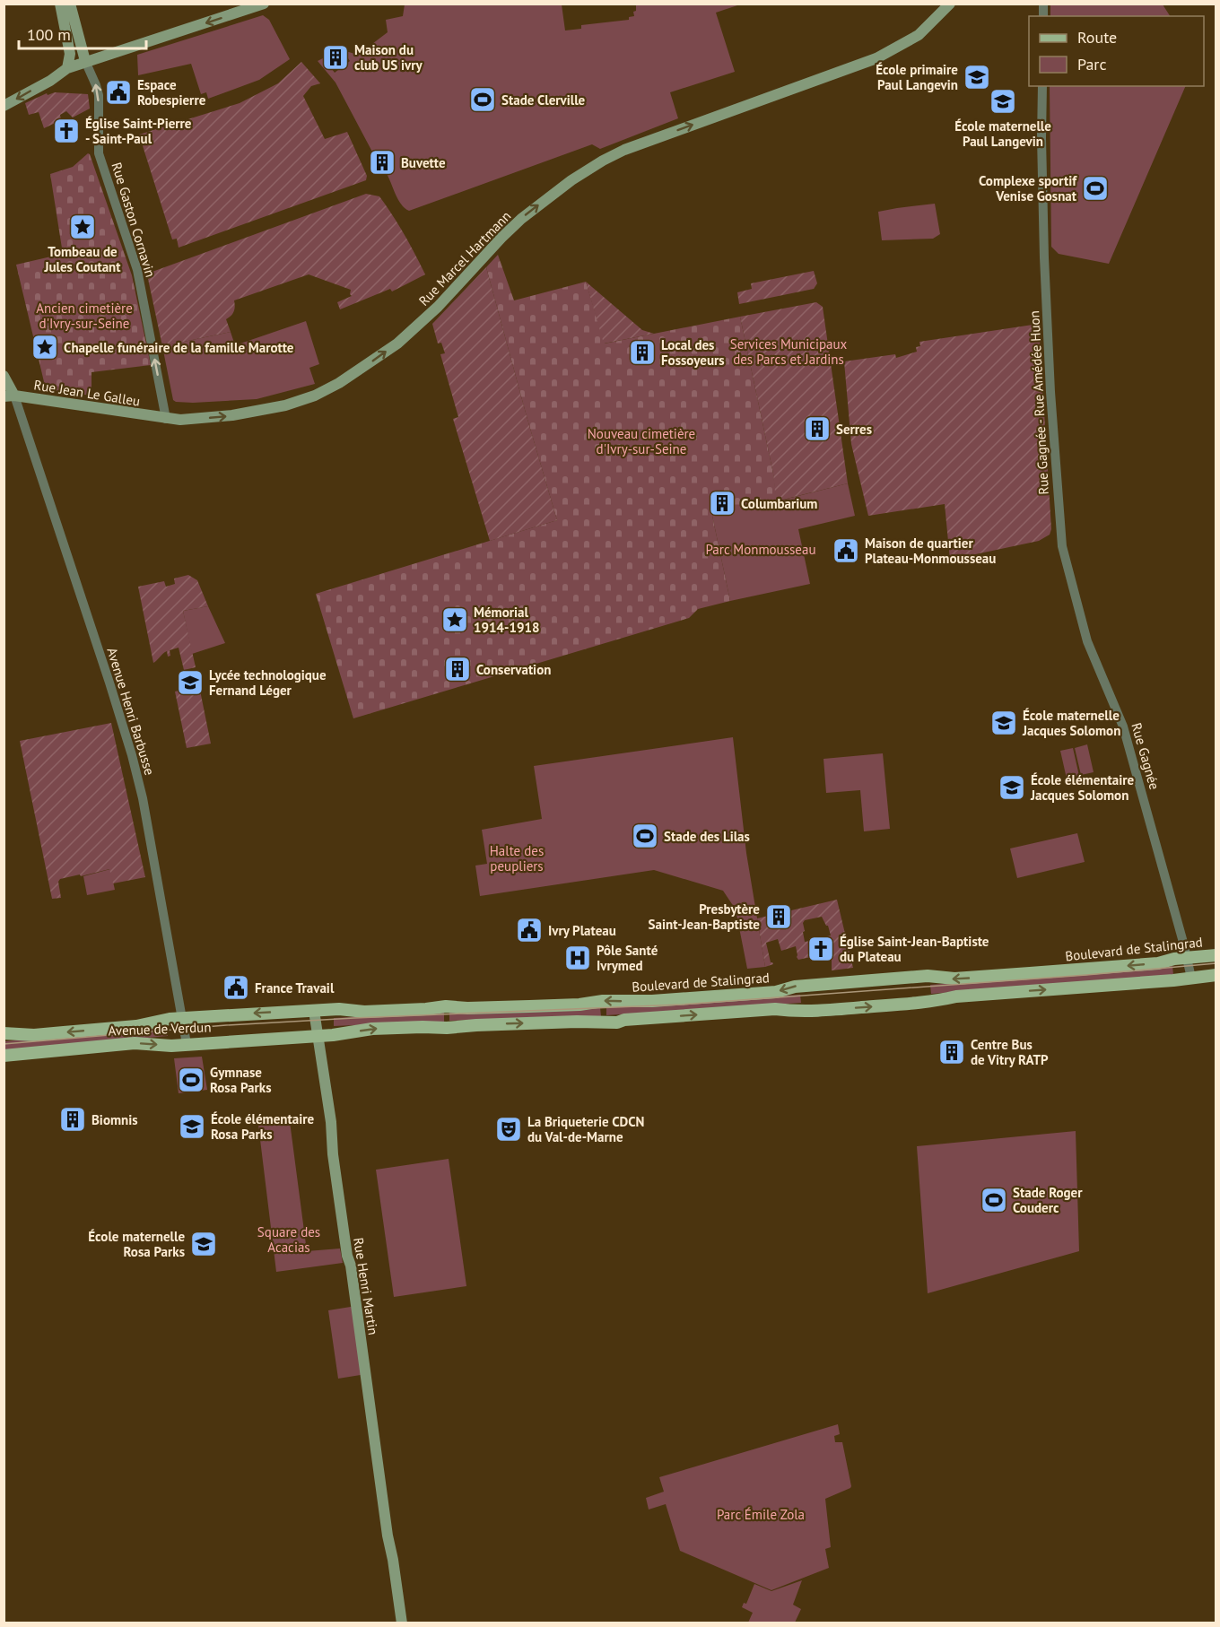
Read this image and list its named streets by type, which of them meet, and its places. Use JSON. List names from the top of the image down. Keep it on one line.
{"streets":{"main road":["Rue Marcel Hartmann","Rue Jean Le Galleu","Boulevard de Stalingrad","Avenue de Verdun","Rue Henri Martin"],"street":["Rue Gaston Cornavin","Rue Gagnée - Rue Amédée Huon","Avenue Henri Barbusse","Rue Gagnée"]},"crossings":[["Rue Gaston Cornavin","Rue Marcel Hartmann"],["Rue Gaston Cornavin","Rue Jean Le Galleu"],["Rue Marcel Hartmann","Rue Jean Le Galleu"],["Rue Jean Le Galleu","Avenue Henri Barbusse"],["Rue Gagnée - Rue Amédée Huon","Rue Gagnée"],["Avenue Henri Barbusse","Avenue de Verdun"],["Rue Gagnée","Boulevard de Stalingrad"],["Boulevard de Stalingrad","Avenue de Verdun"],["Boulevard de Stalingrad","Rue Henri Martin"],["Avenue de Verdun","Rue Henri Martin"]],"one_way":["Rue Gaston Cornavin","Rue Marcel Hartmann"],"parks":["Ancien cimetière d'Ivry-sur-Seine","Services Municipaux des Parcs et Jardins","Nouveau cimetière d'Ivry-sur-Seine","Parc Monmousseau","Halte des peupliers","Square des Acacias","Parc Émile Zola"],"places":{"building":["Maison du club US ivry","Buvette","Local des Fossoyeurs","Serres","Columbarium","Conservation","Presbytère Saint-Jean-Baptiste","Centre Bus de Vitry RATP","Biomnis"],"school or university":["École primaire Paul Langevin","École maternelle Paul Langevin","Lycée technologique Fernand Léger","École maternelle Jacques Solomon","École élémentaire Jacques Solomon","École élémentaire Rosa Parks","École maternelle Rosa Parks"],"public building":["Espace Robespierre","Maison de quartier Plateau-Monmousseau","Ivry Plateau","France Travail"],"sports":["Stade Clerville","Complexe sportif Venise Gosnat","Stade des Lilas","Gymnase Rosa Parks","Stade Roger Couderc"],"church":["Église Saint-Pierre - Saint-Paul","Église Saint-Jean-Baptiste du Plateau"],"place":["Tombeau de Jules Coutant","Chapelle funéraire de la famille Marotte","Mémorial 1914-1918"],"hospital":["Pôle Santé Ivrymed"],"theatre":["La Briqueterie CDCN du Val-de-Marne"]},"legend":["Route","Parc"],"scale_bar":"100 m"}
